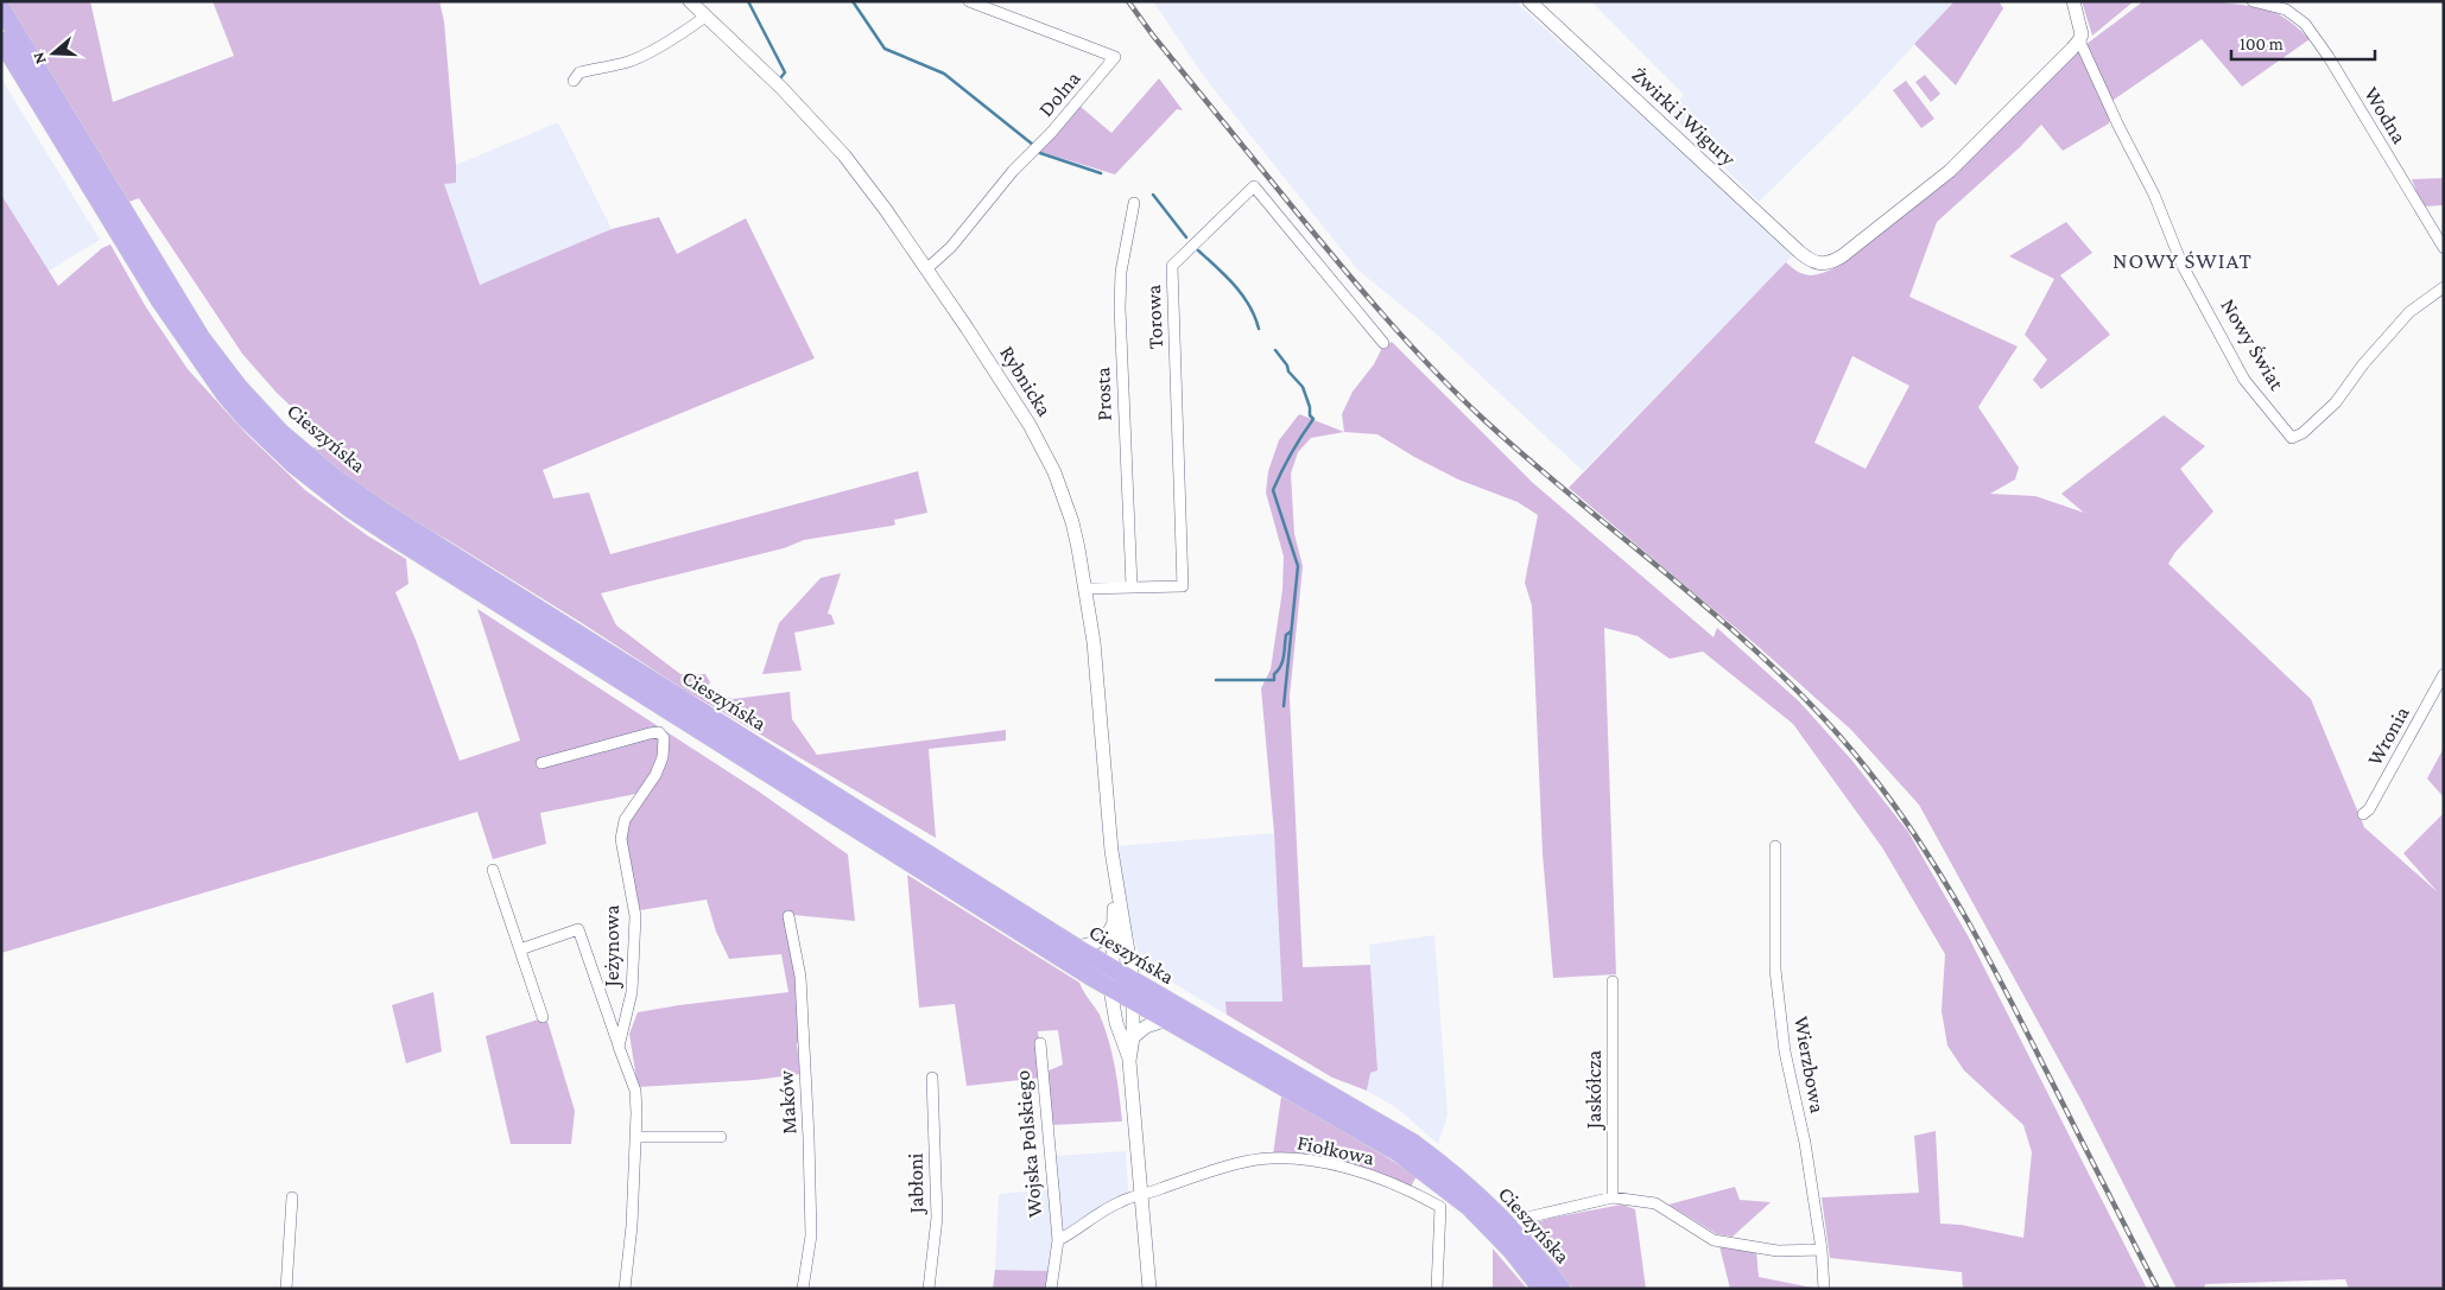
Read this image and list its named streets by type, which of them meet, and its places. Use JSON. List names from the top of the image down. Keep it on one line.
{"streets":{"main road":["Cieszyńska"],"street":["Dolna","Wodna","Żwirki i Wigury","Torowa","Nowy Świat","Rybnicka","Prosta","Wronia","Jeżynowa","Wierzbowa","Jaskółcza","Maków","Wojska Polskiego","Fiołkowa","Jabłoni"]},"crossings":[["Dolna","Rybnicka"],["Żwirki i Wigury","Nowy Świat"],["Torowa","Rybnicka"],["Torowa","Prosta"],["Rybnicka","Cieszyńska"],["Wojska Polskiego","Fiołkowa"]],"districts":["NOWY ŚWIAT"],"scale_bar":"100 m","north":"left"}
